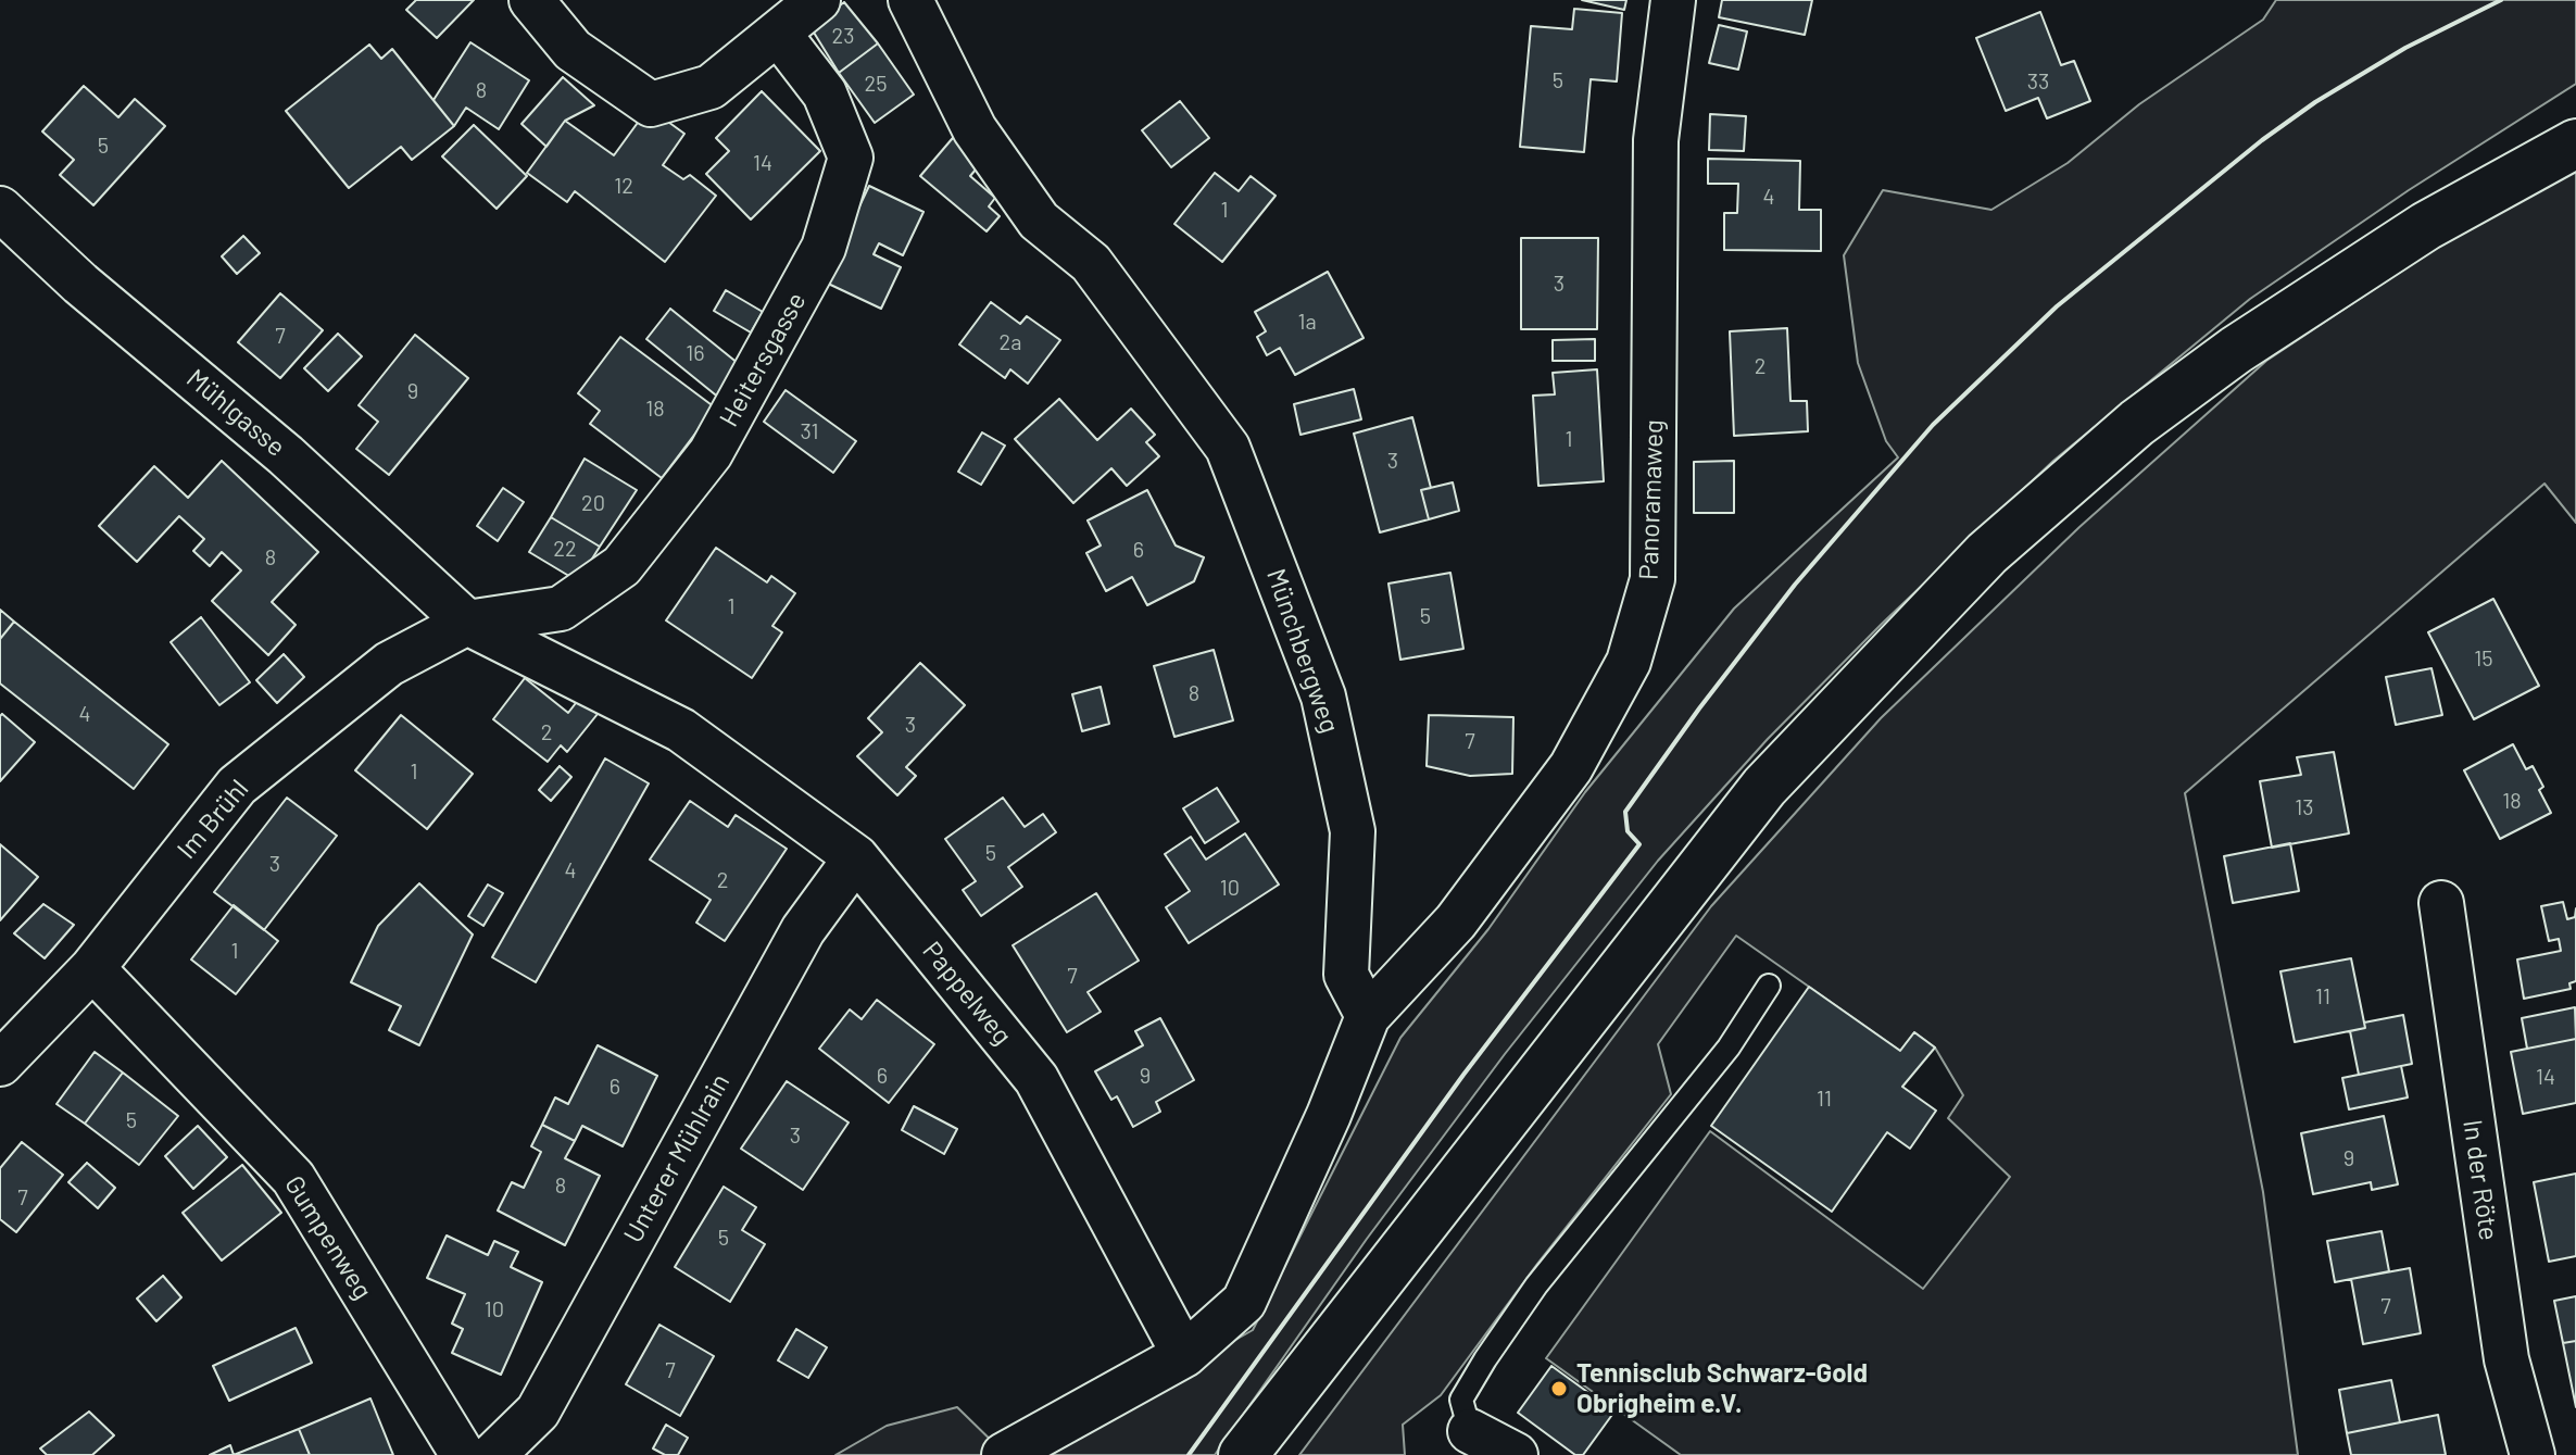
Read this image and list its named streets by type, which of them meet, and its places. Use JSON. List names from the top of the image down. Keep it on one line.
{"streets":{"street":["Heitersgasse","Mühlgasse","Panoramaweg","Münchbergweg","Im Brühl","Pappelweg","Unterer Mühlrain","In der Röte","Gumpenweg"]},"crossings":[["Heitersgasse","Mühlgasse"],["Heitersgasse","Im Brühl"],["Heitersgasse","Pappelweg"],["Mühlgasse","Im Brühl"],["Mühlgasse","Pappelweg"],["Panoramaweg","Münchbergweg"],["Im Brühl","Pappelweg"],["Im Brühl","Gumpenweg"],["Pappelweg","Unterer Mühlrain"]],"places":["Tennisclub Schwarz-Gold Obrigheim e.V."],"house_numbers":["23","5","33","25","8","5","14","12","4","1","3","1a","7","2a","16","2","9","18","31","1","3","20","22","6","8","1","5","15","8","4","3","2","7","1","18","13","5","3","4","2","10","1","7","11","6","9","14","6","11","5","3","9","8","7","5","7","10","7"]}
